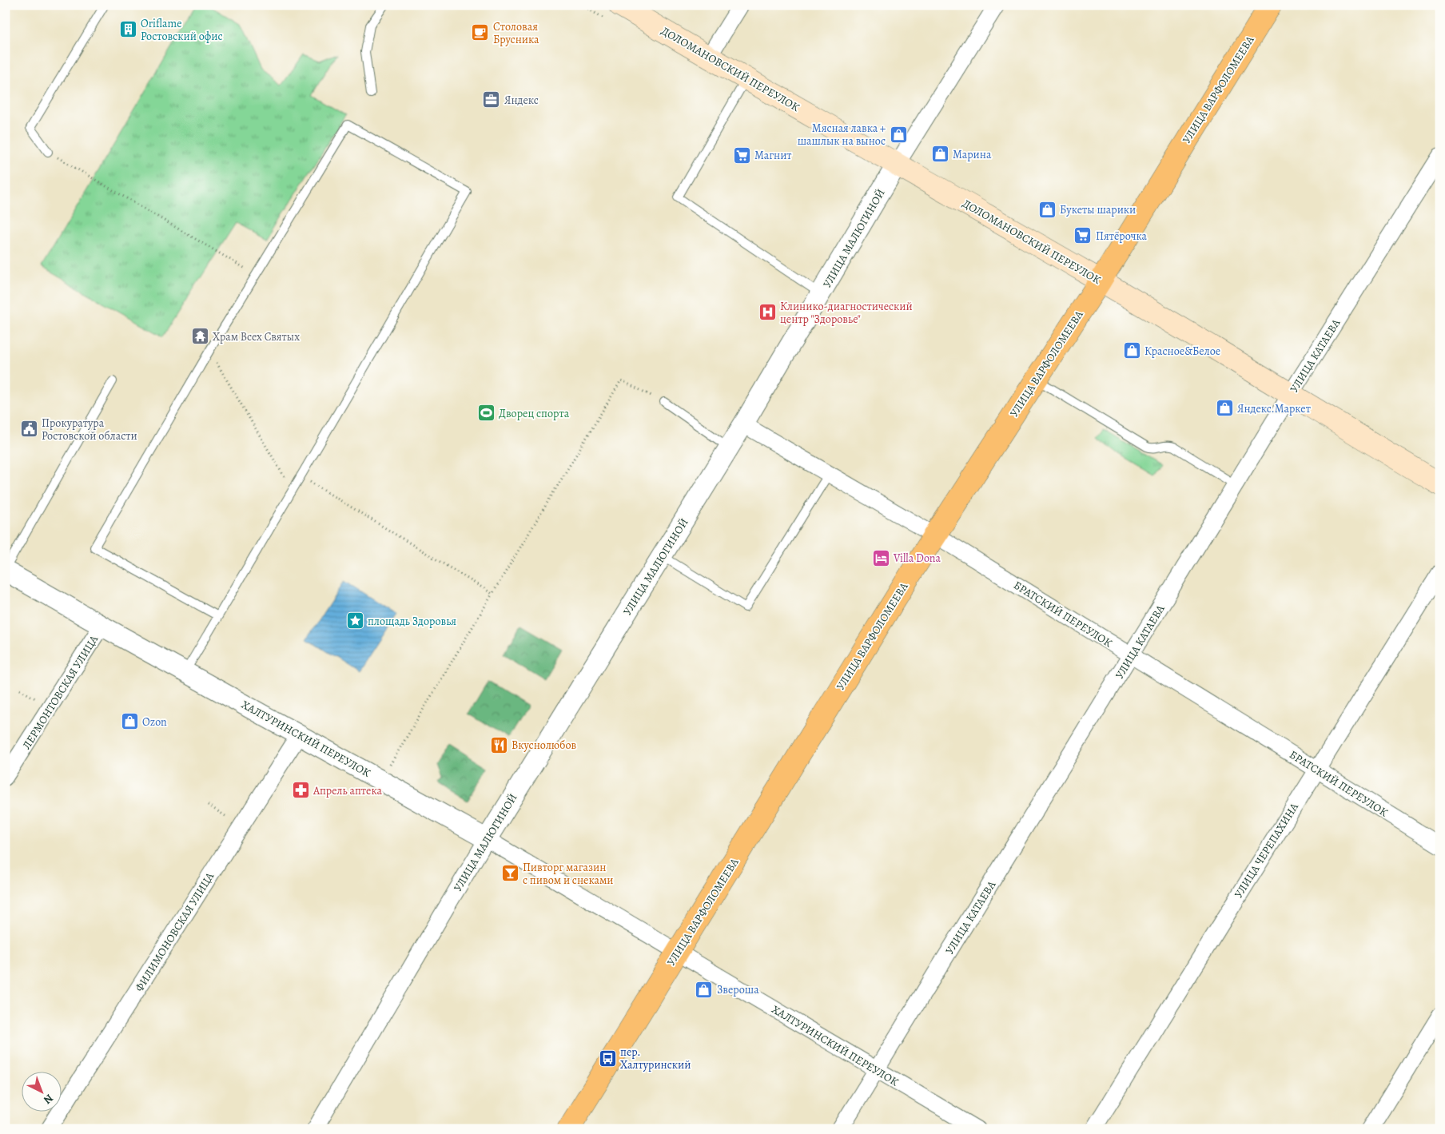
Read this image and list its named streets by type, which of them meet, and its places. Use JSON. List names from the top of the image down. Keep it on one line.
{"streets":{"main road":["ДОЛОМАНОВСКИЙ ПЕРЕУЛОК","УЛИЦА ВАРФОЛОМЕЕВА"],"street":["УЛИЦА МАЛЮГИНОЙ","УЛИЦА КАТАЕВА","БРАТСКИЙ ПЕРЕУЛОК","ЛЕРМОНТОВСКАЯ УЛИЦА","ХАЛТУРИНСКИЙ ПЕРЕУЛОК","УЛИЦА ЧЕРЕПАХИНА","ФИЛИМОНОВСКАЯ УЛИЦА"]},"crossings":[["ДОЛОМАНОВСКИЙ ПЕРЕУЛОК","УЛИЦА ВАРФОЛОМЕЕВА"],["ДОЛОМАНОВСКИЙ ПЕРЕУЛОК","УЛИЦА МАЛЮГИНОЙ"],["ДОЛОМАНОВСКИЙ ПЕРЕУЛОК","УЛИЦА КАТАЕВА"],["УЛИЦА ВАРФОЛОМЕЕВА","БРАТСКИЙ ПЕРЕУЛОК"],["УЛИЦА ВАРФОЛОМЕЕВА","ХАЛТУРИНСКИЙ ПЕРЕУЛОК"],["УЛИЦА МАЛЮГИНОЙ","БРАТСКИЙ ПЕРЕУЛОК"],["УЛИЦА МАЛЮГИНОЙ","ХАЛТУРИНСКИЙ ПЕРЕУЛОК"],["УЛИЦА КАТАЕВА","БРАТСКИЙ ПЕРЕУЛОК"],["УЛИЦА КАТАЕВА","ХАЛТУРИНСКИЙ ПЕРЕУЛОК"],["БРАТСКИЙ ПЕРЕУЛОК","УЛИЦА ЧЕРЕПАХИНА"],["ЛЕРМОНТОВСКАЯ УЛИЦА","ХАЛТУРИНСКИЙ ПЕРЕУЛОК"],["ХАЛТУРИНСКИЙ ПЕРЕУЛОК","ФИЛИМОНОВСКАЯ УЛИЦА"]],"places":{"building":["Oriflame Ростовский офис"],"cafe":["Столовая Брусника"],"office":["Яндекс"],"shop":["Мясная лавка + шашлык на вынос","Марина","Букеты шарики","Красное&Белое","Яндекс.Маркет","Ozon","Звероша"],"supermarket":["Магнит","Пятёрочка"],"hospital":["Клинико-диагностический центр \"Здоровье\""],"temple":["Храм Всех Святых"],"sports":["Дворец спорта"],"public building":["Прокуратура Ростовской области"],"hotel":["Villa Dona"],"place":["площадь Здоровья"],"restaurant":["Вкуснолюбов"],"pharmacy":["Апрель аптека"],"bar":["Пивторг магазин с пивом и снеками"],"bus stop":["пер. Халтуринский"]},"north":"bottom right"}
